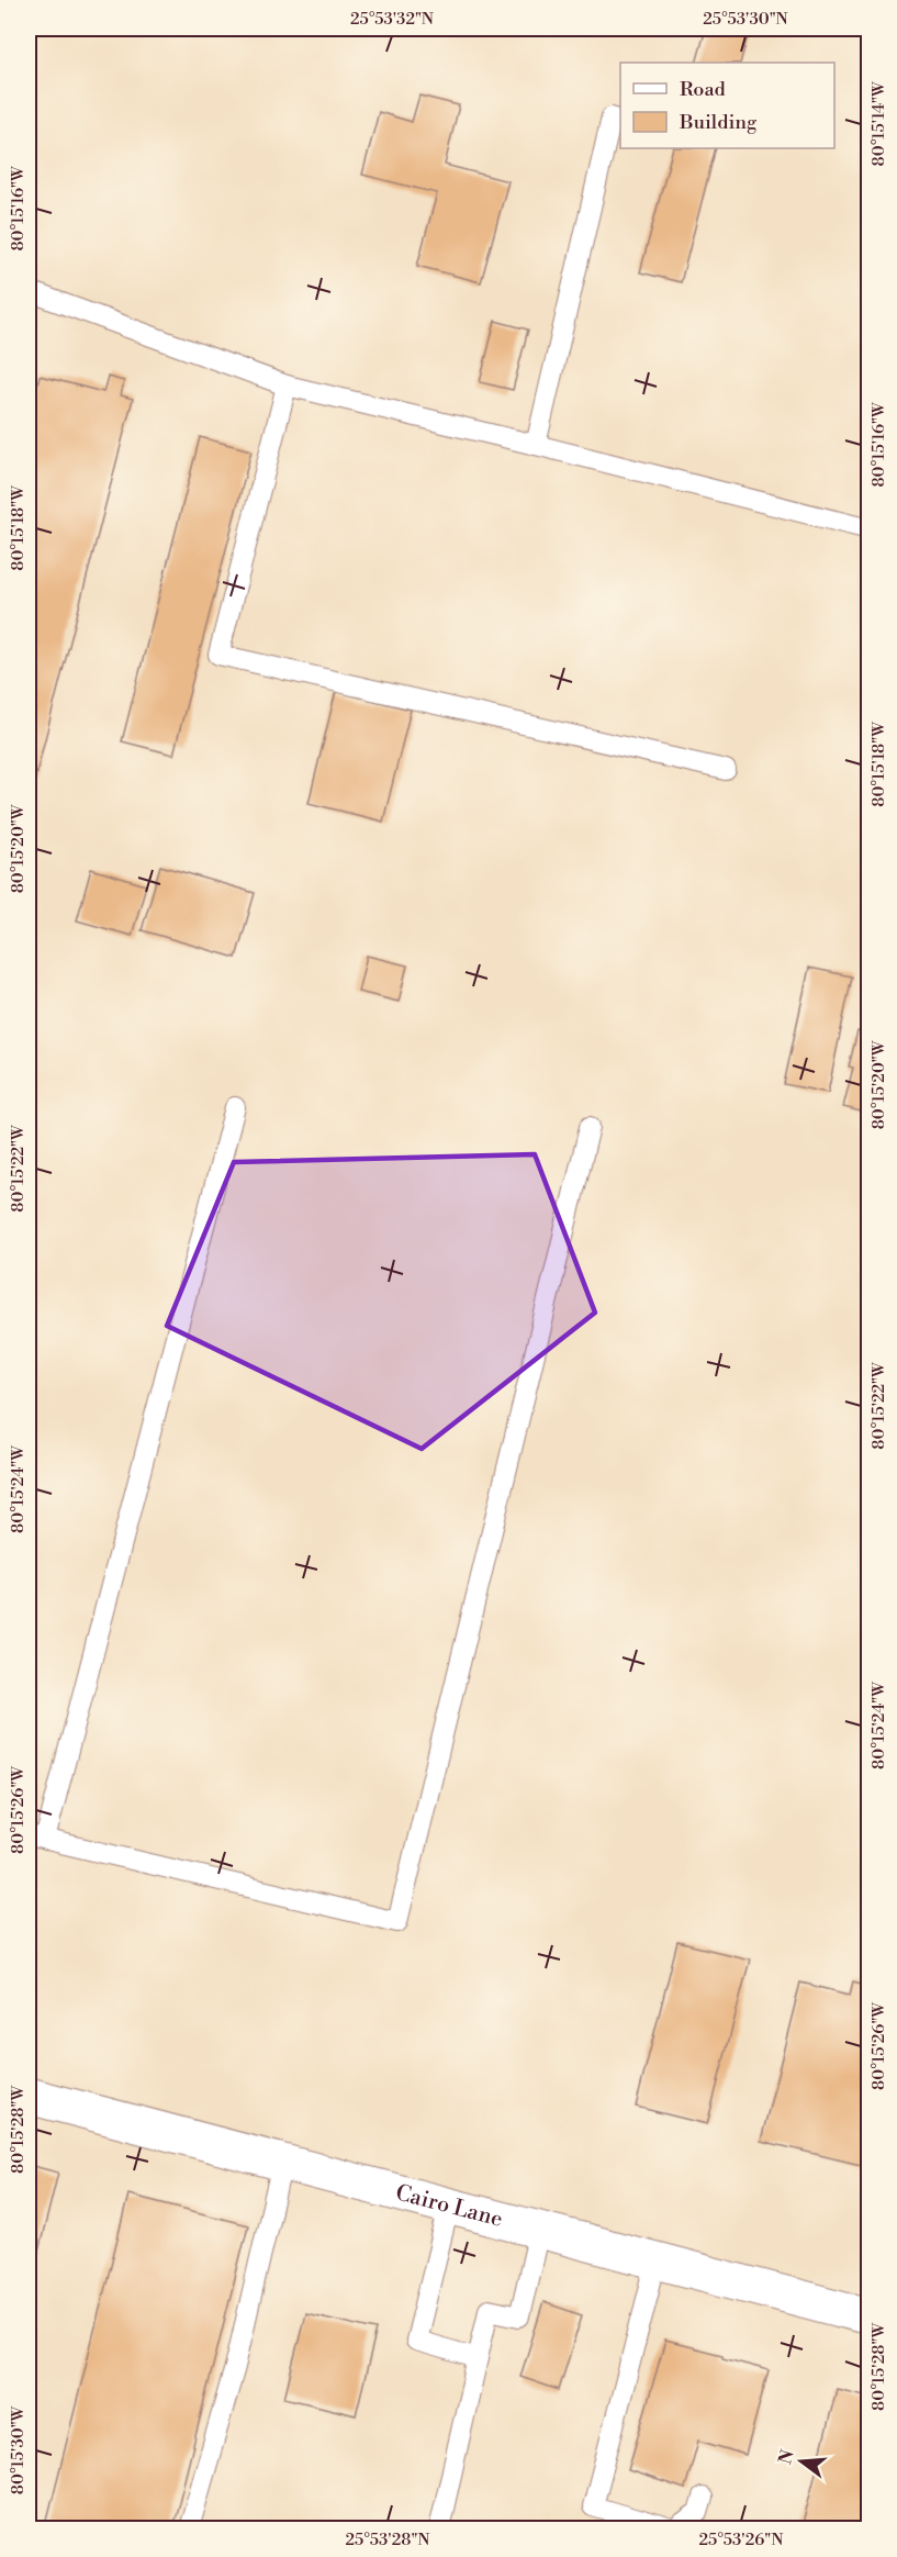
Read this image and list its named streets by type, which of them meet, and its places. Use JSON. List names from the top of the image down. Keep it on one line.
{"streets":{"street":["Cairo Lane"]},"legend":["Road","Building"],"north":"left","coordinates":["25°53'32\"N","25°53'30\"N","80°15'14\"W","80°15'16\"W","80°15'18\"W","80°15'20\"W","80°15'22\"W","80°15'24\"W","80°15'26\"W","80°15'28\"W","80°15'30\"W","25°53'28\"N","25°53'26\"N"]}
